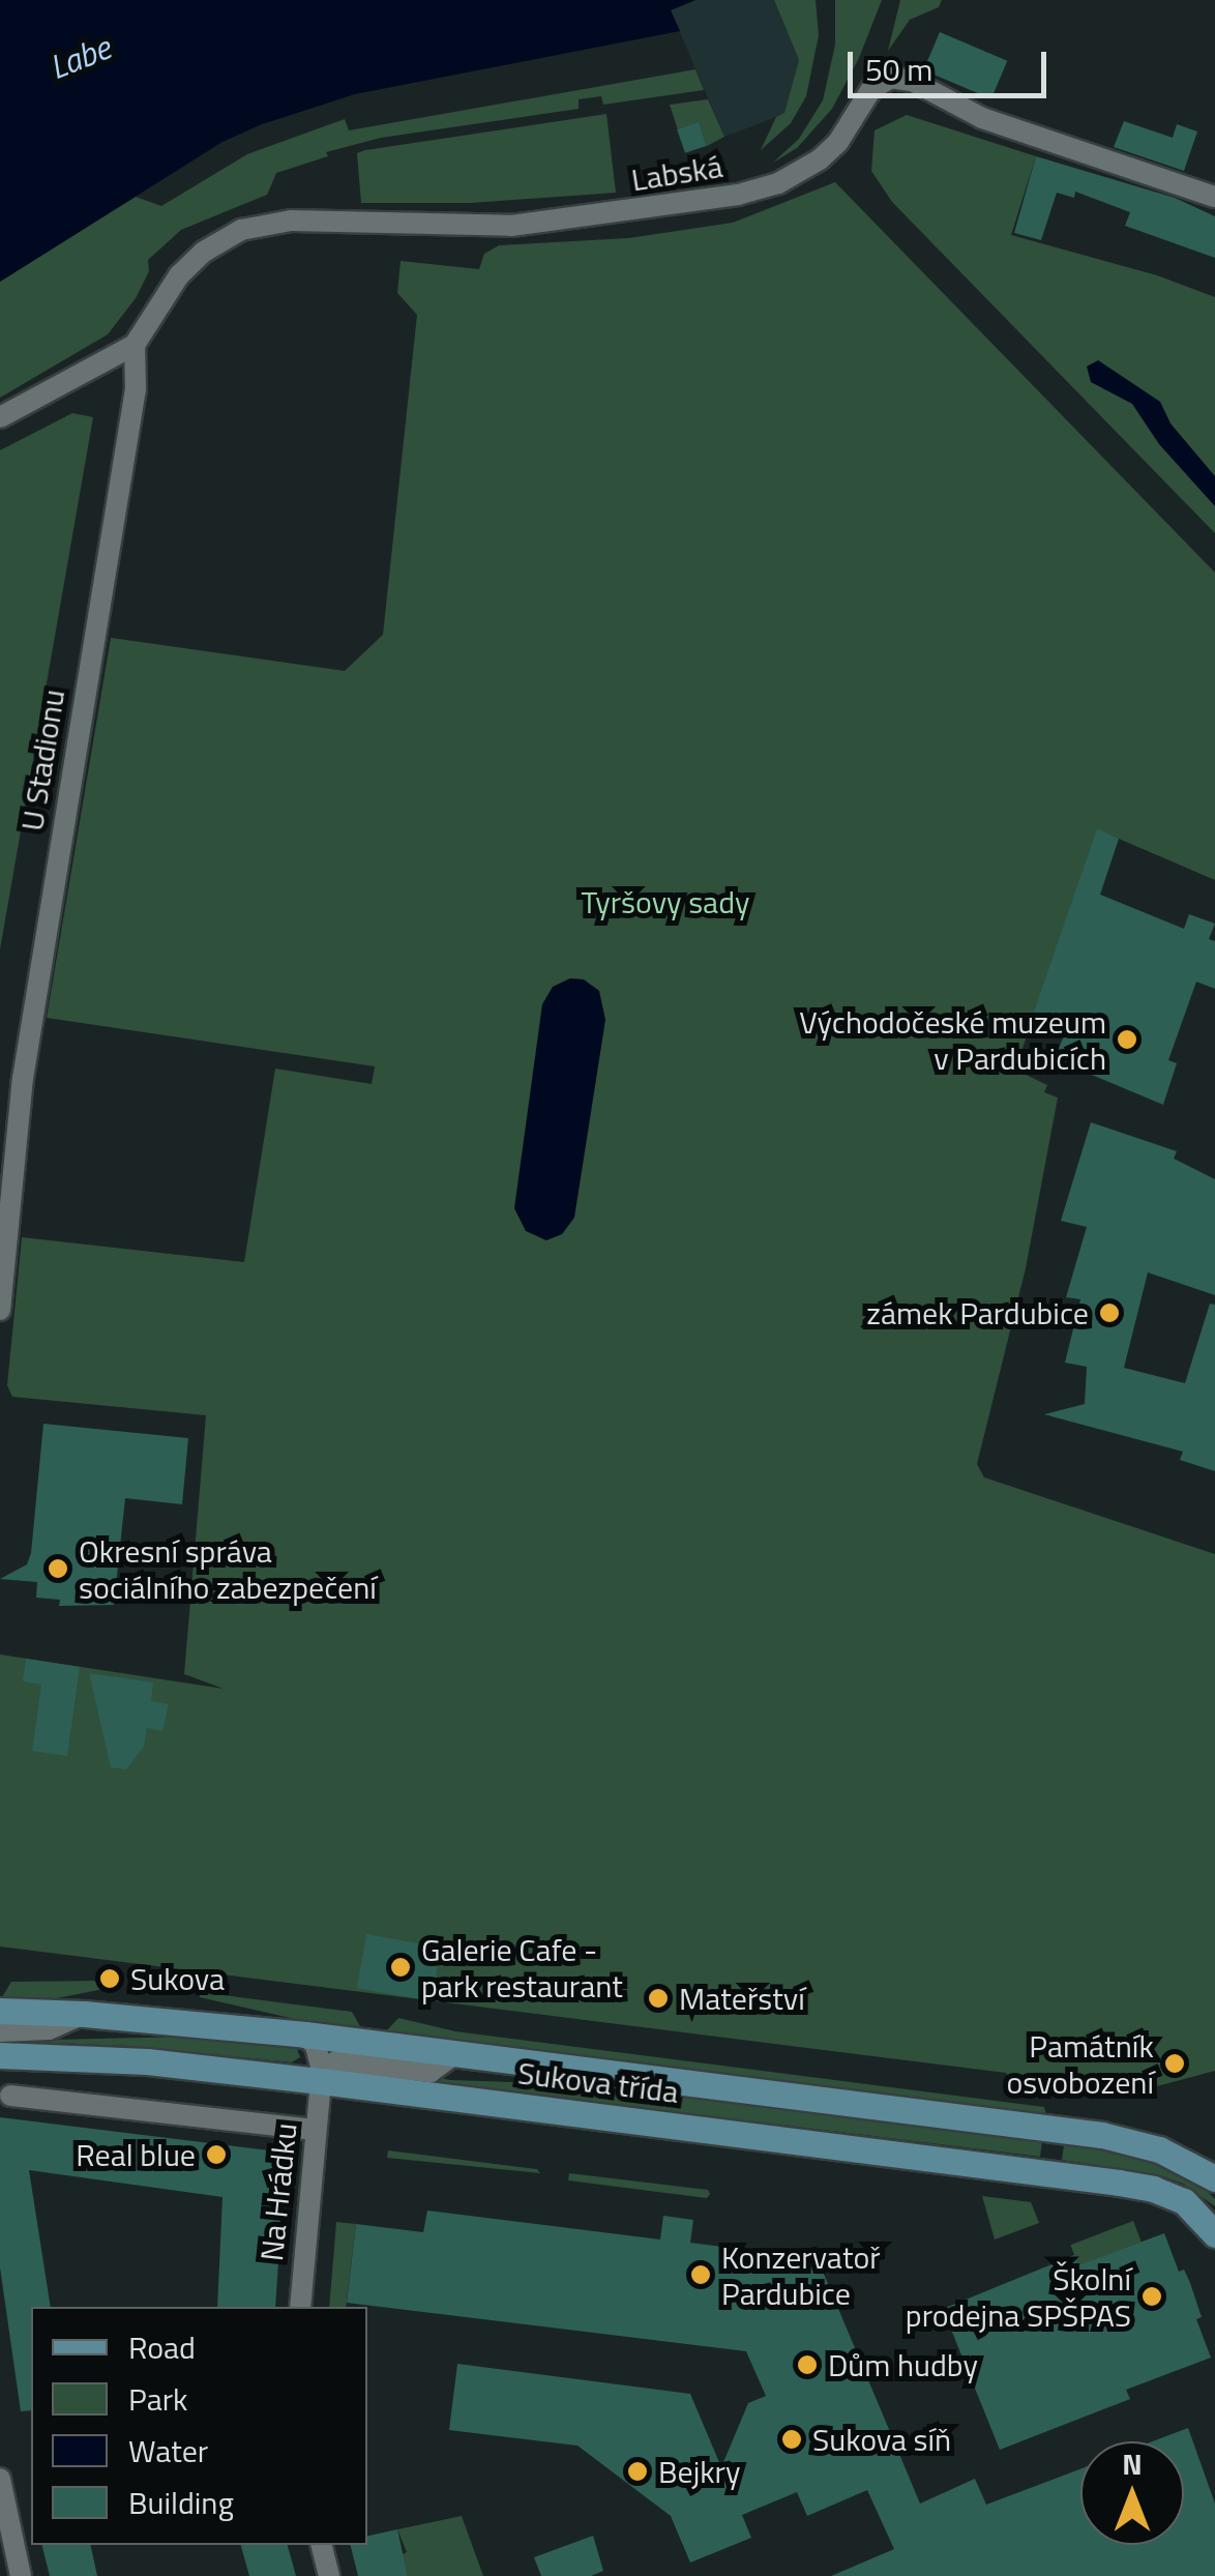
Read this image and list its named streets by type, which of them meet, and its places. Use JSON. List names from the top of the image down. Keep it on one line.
{"streets":{"street":["Labská","U Stadionu","Sukova třída","Na Hrádku"]},"crossings":[["Labská","U Stadionu"],["Sukova třída","Na Hrádku"]],"water":["Labe"],"parks":["Tyršovy sady"],"places":["Východočeské muzeum v Pardubicích","zámek Pardubice","Okresní správa sociálního zabezpečení","Galerie Cafe - park restaurant","Sukova","Mateřství","Památník osvobození","Real blue","Konzervatoř Pardubice","Školní prodejna SPŠPAS","Dům hudby","Sukova síň","Bejkry"],"legend":["Road","Park","Water","Building"],"scale_bar":"50 m","north":"top"}
